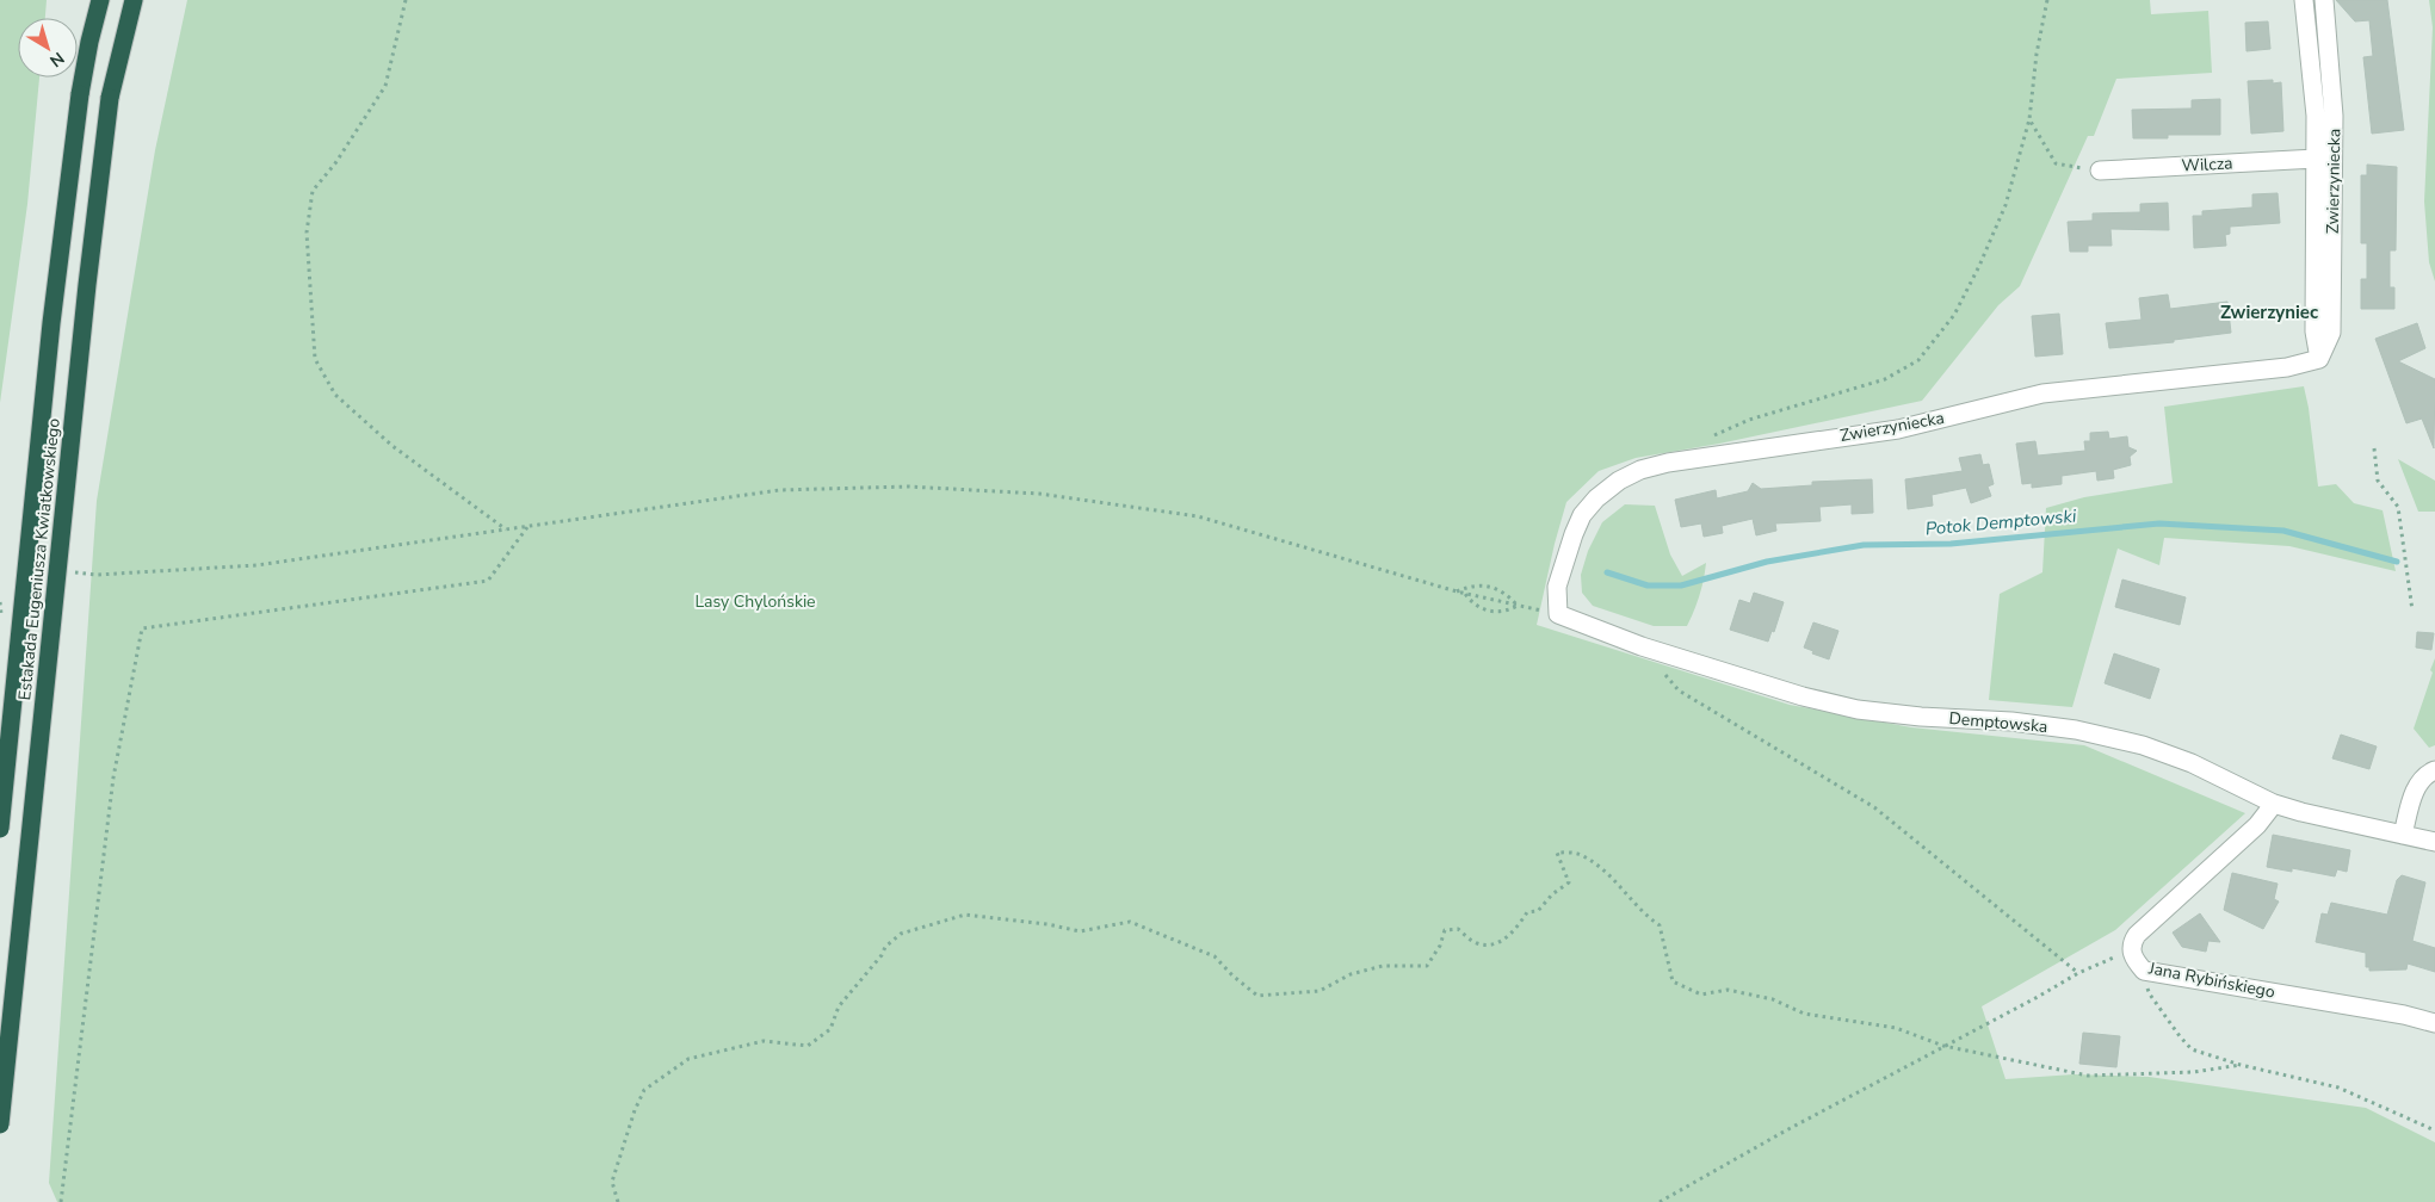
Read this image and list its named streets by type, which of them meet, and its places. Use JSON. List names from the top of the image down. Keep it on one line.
{"streets":{"highway":["Estakada Eugeniusza Kwiatkowskiego"],"street":["Wilcza","Zwierzyniecka","Demptowska","Jana Rybińskiego"]},"crossings":[["Wilcza","Zwierzyniecka"],["Zwierzyniecka","Demptowska"],["Demptowska","Jana Rybińskiego"]],"districts":["Zwierzyniec"],"water":["Potok Demptowski"],"parks":["Lasy Chylońskie"],"north":"bottom right"}
